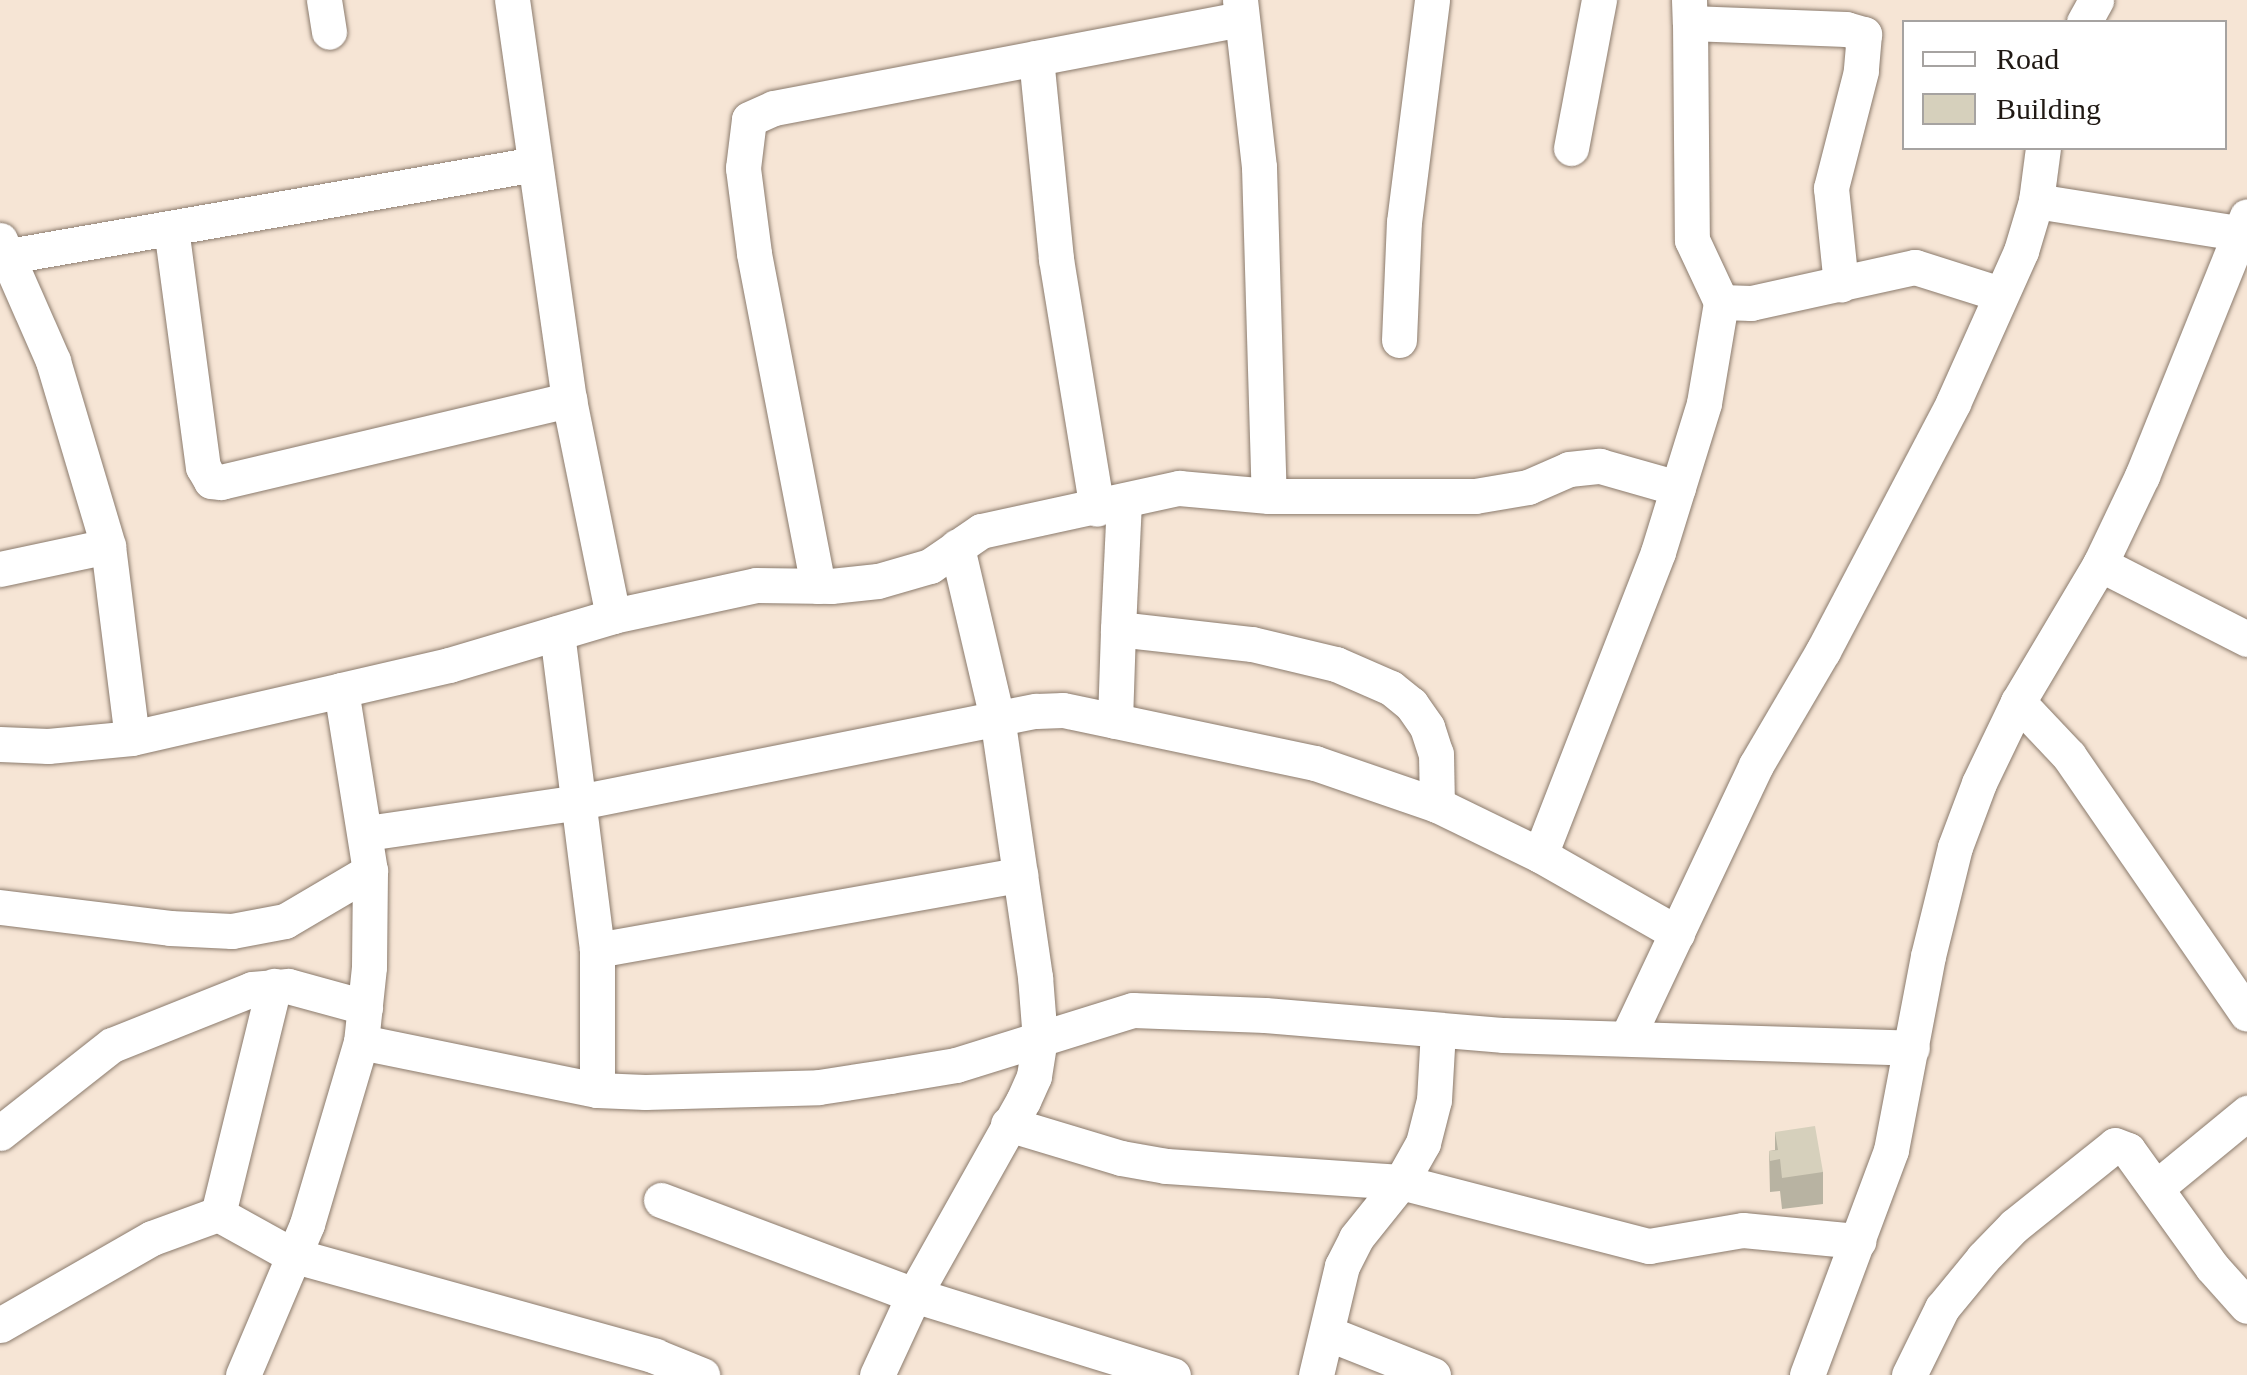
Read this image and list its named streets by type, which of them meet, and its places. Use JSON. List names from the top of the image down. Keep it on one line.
{"legend":["Road","Building"]}
